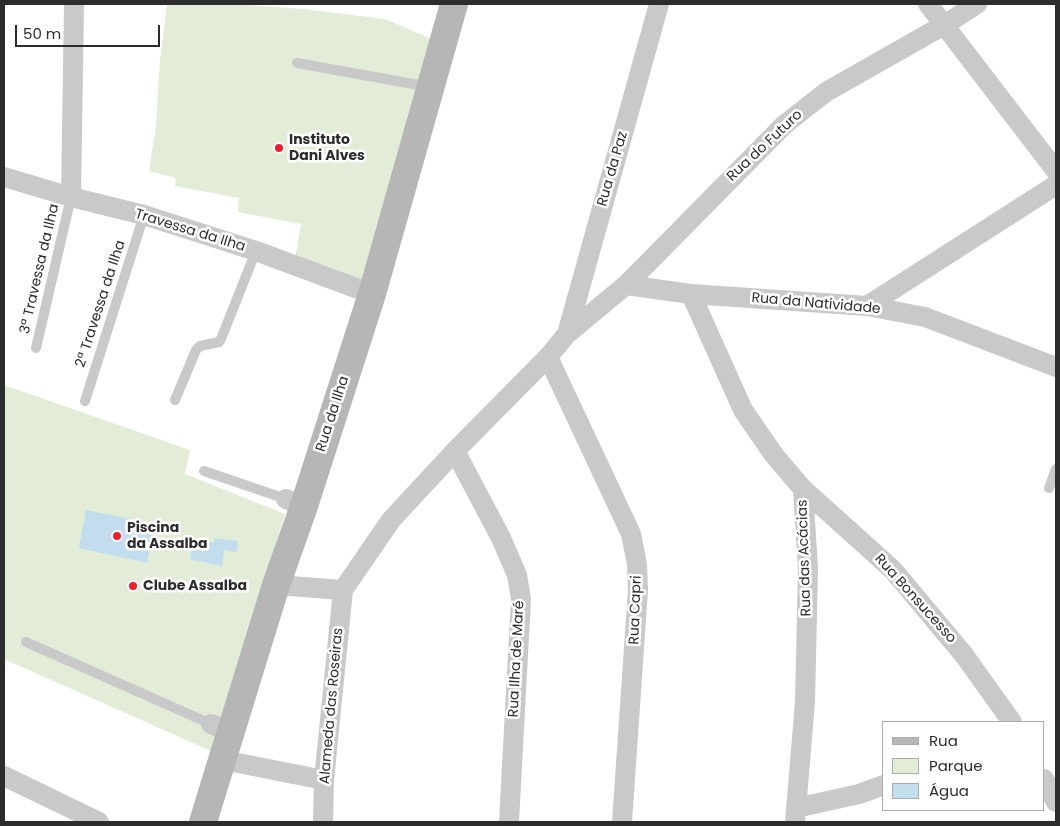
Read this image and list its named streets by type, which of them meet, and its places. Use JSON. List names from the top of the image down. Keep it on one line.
{"streets":{"main road":["Rua da Ilha"],"street":["Rua do Futuro","Rua da Paz","Travessa da Ilha","Rua da Natividade","Rua das Acácias","Rua Bonsucesso","Rua Capri","Rua Ilha de Maré","Alameda das Roseiras"],"lane":["3ª Travessa da Ilha","2ª Travessa da Ilha"]},"crossings":[["Rua do Futuro","Rua da Natividade"],["Travessa da Ilha","3ª Travessa da Ilha"],["Travessa da Ilha","2ª Travessa da Ilha"],["Travessa da Ilha","Rua da Ilha"],["Rua da Natividade","Rua das Acácias"],["Rua das Acácias","Rua Bonsucesso"]],"places":["Instituto Dani Alves","Piscina da Assalba","Clube Assalba"],"legend":["Rua","Parque","Água"],"scale_bar":"50 m"}
